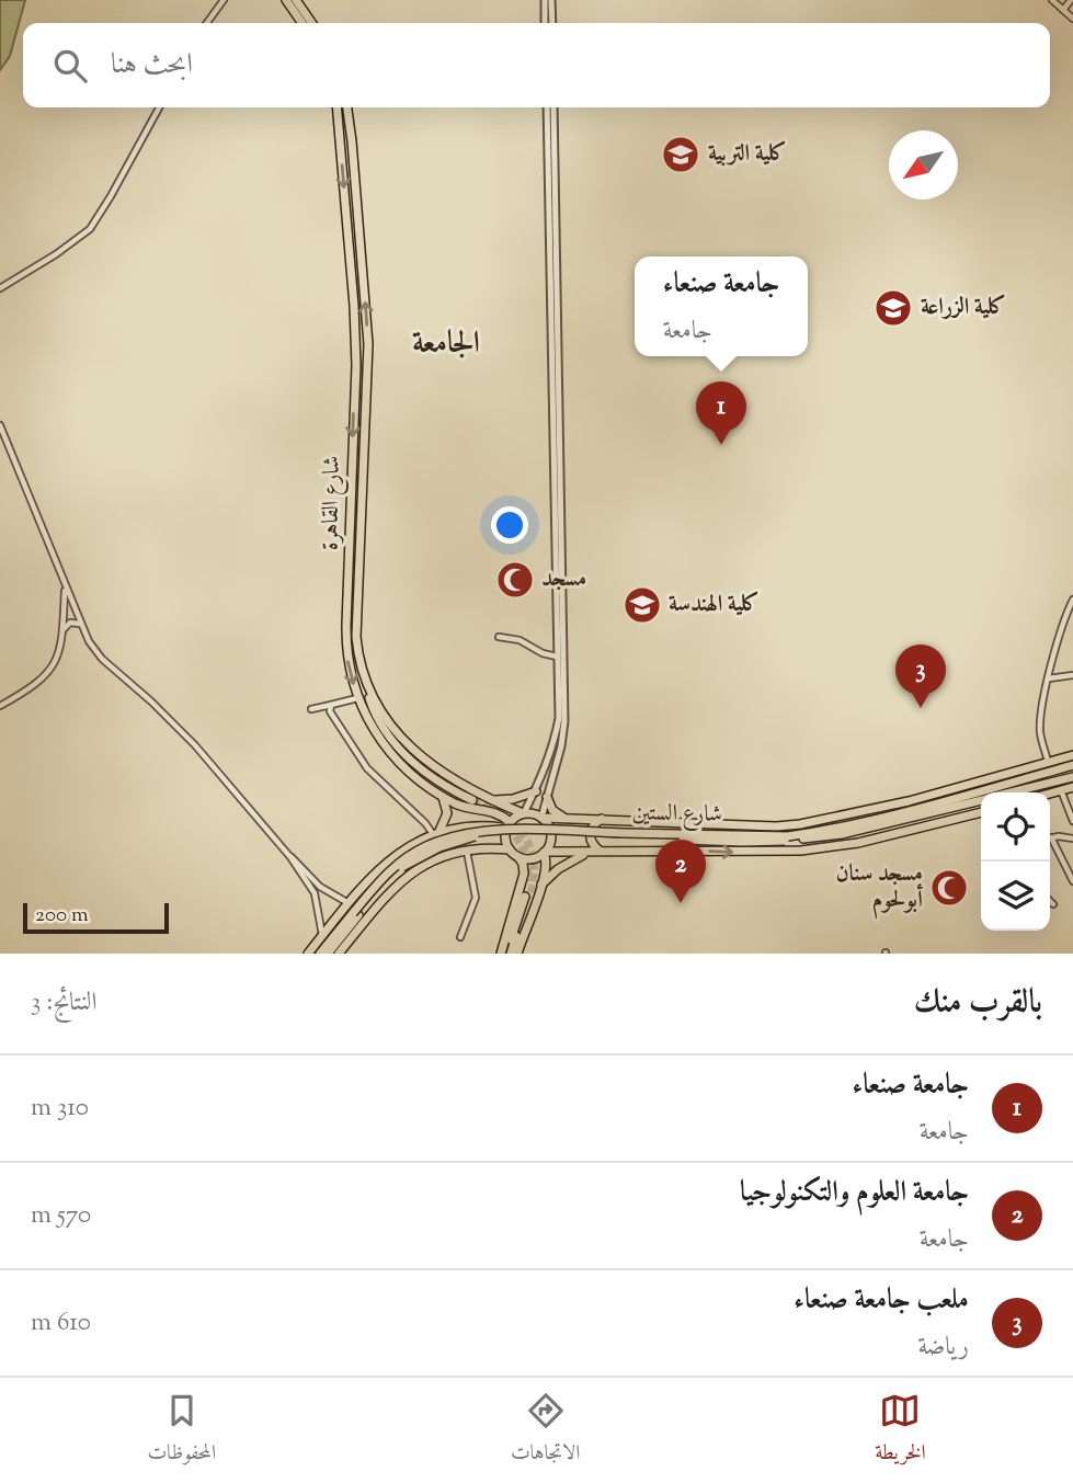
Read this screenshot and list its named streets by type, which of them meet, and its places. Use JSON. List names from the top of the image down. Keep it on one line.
{"streets":{"main road":["شارع القاهرة","شارع الستين"]},"crossings":[["شارع القاهرة","شارع الستين"]],"districts":["الجامعة"],"places":{"school or university":["كلية التربية","كلية الزراعة","كلية الهندسة"],"mosque":["مسجد","مسجد سنان أبولحوم"]},"scale_bar":"200 m","north":"bottom left","page":{"search":"ابحث هنا","popup":["جامعة صنعاء","جامعة"],"pins":["1","3","2"],"scale":"200 m","heading":["بالقرب منك","النتائج: 3"],"list":[{"mark":"1","name":"جامعة صنعاء","note":"جامعة","value":"310 m"},{"mark":"2","name":"جامعة العلوم والتكنولوجيا","note":"جامعة","value":"570 m"},{"mark":"3","name":"ملعب جامعة صنعاء","note":"رياضة","value":"610 m"}],"nav":["الخريطة","الاتجاهات","المحفوظات"]}}
